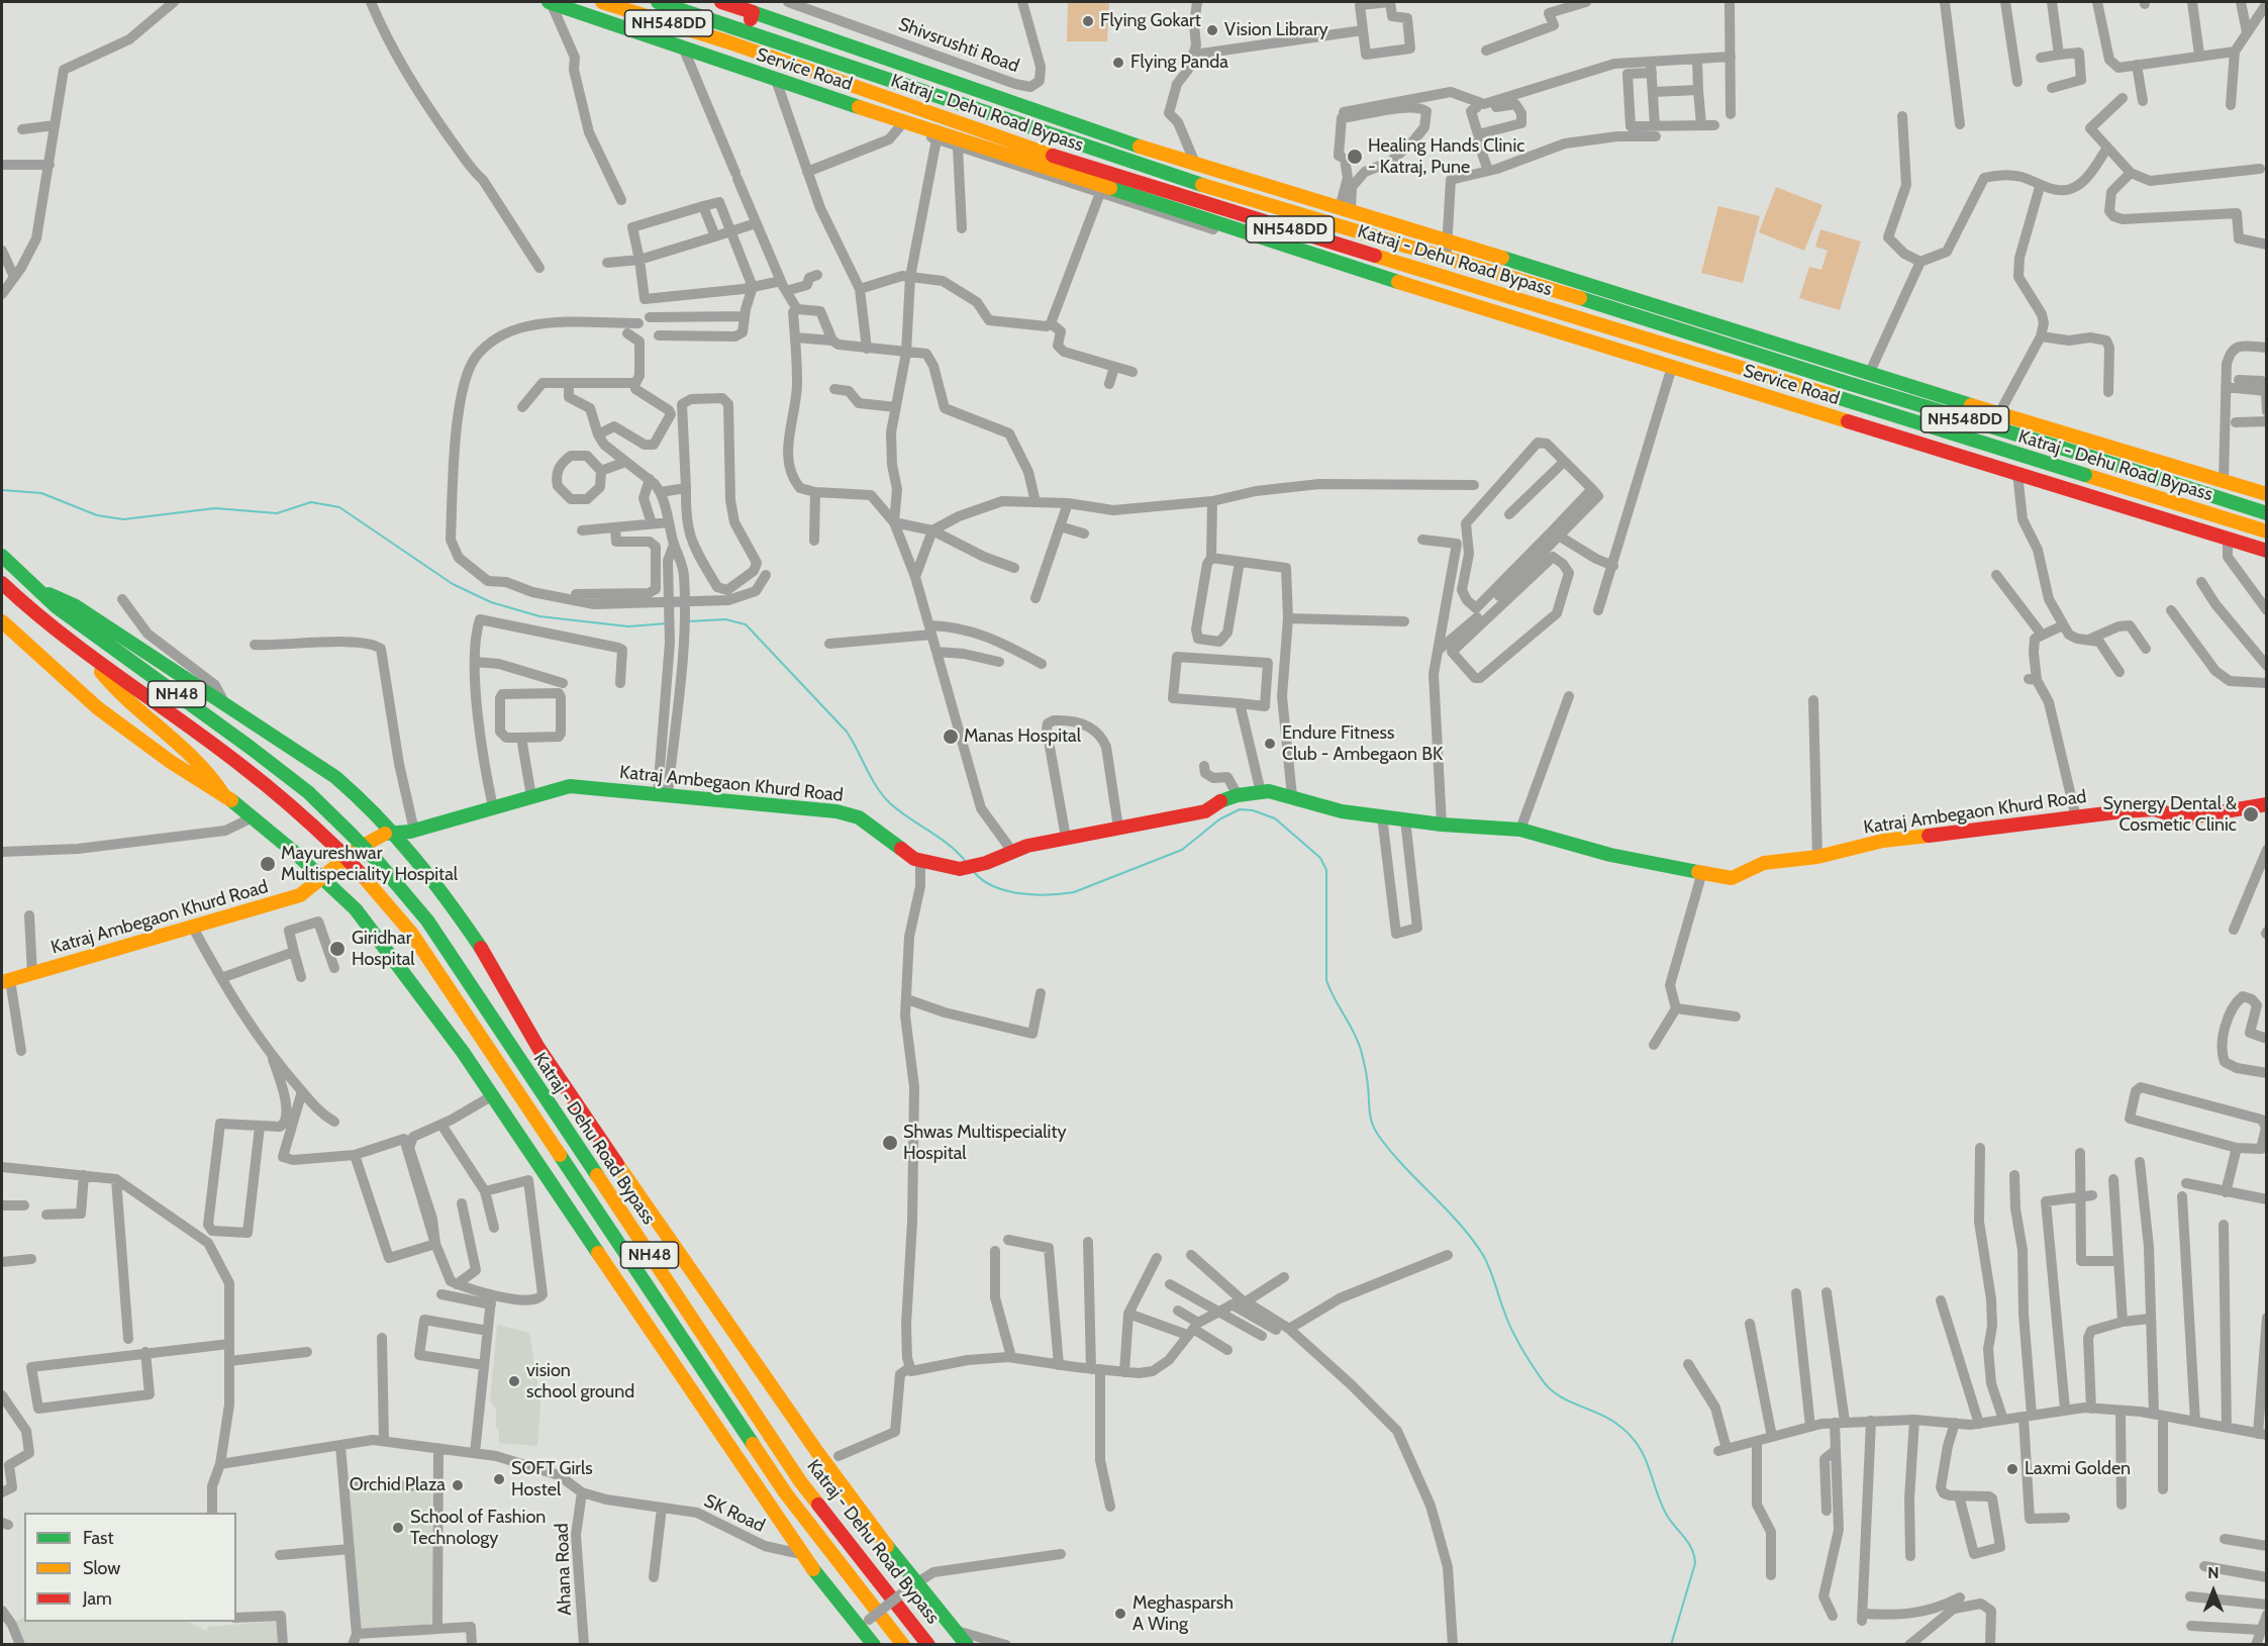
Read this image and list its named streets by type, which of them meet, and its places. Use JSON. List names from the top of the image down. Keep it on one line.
{"streets":{"main road":["NH548DD","Service Road","Katraj - Dehu Road Bypass","NH48","Katraj Ambegaon Khurd Road"],"street":["Shivsrushti Road","SK Road","Ahana Road"]},"crossings":[["Katraj - Dehu Road Bypass","NH48"],["SK Road","Ahana Road"]],"places":["Flying Gokart","Vision Library","Flying Panda","Healing Hands Clinic - Katraj, Pune","Manas Hospital","Endure Fitness Club - Ambegaon BK","Synergy Dental & Cosmetic Clinic","Mayureshwar Multispeciality Hospital","Giridhar Hospital","Shwas Multispeciality Hospital","vision school ground","Laxmi Golden","SOFT Girls Hostel","Orchid Plaza","School of Fashion Technology","Meghasparsh A Wing"],"legend":["Fast","Slow","Jam"],"north":"top"}
